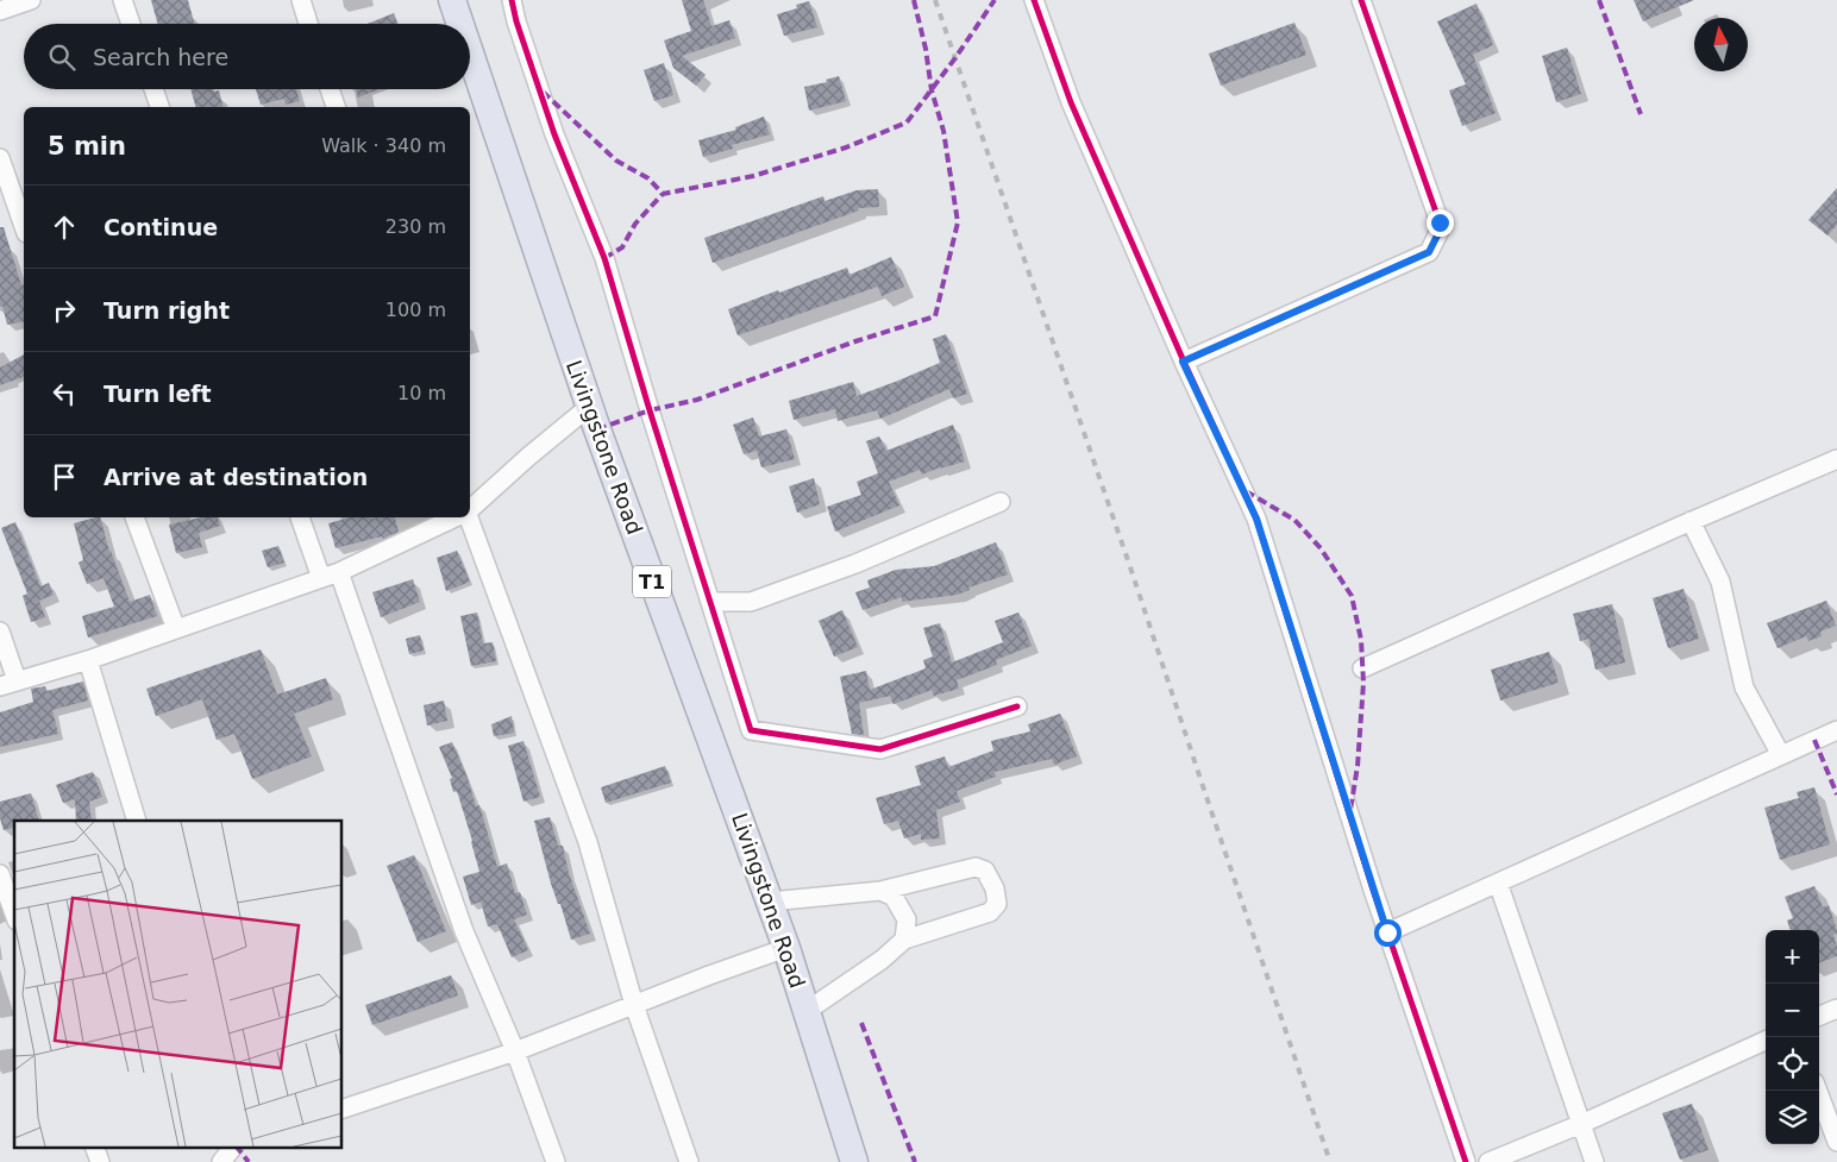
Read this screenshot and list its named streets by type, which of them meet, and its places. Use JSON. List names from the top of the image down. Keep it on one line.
{"streets":{"highway":["Livingstone Road","T1"]},"north":"top","page":{"search":"Search here","heading":["5 min","Walk · 340 m"],"list":[["Continue","230 m"],["Turn right","100 m"],["Turn left","10 m"],"Arrive at destination"],"map_buttons":["+","−"]}}
